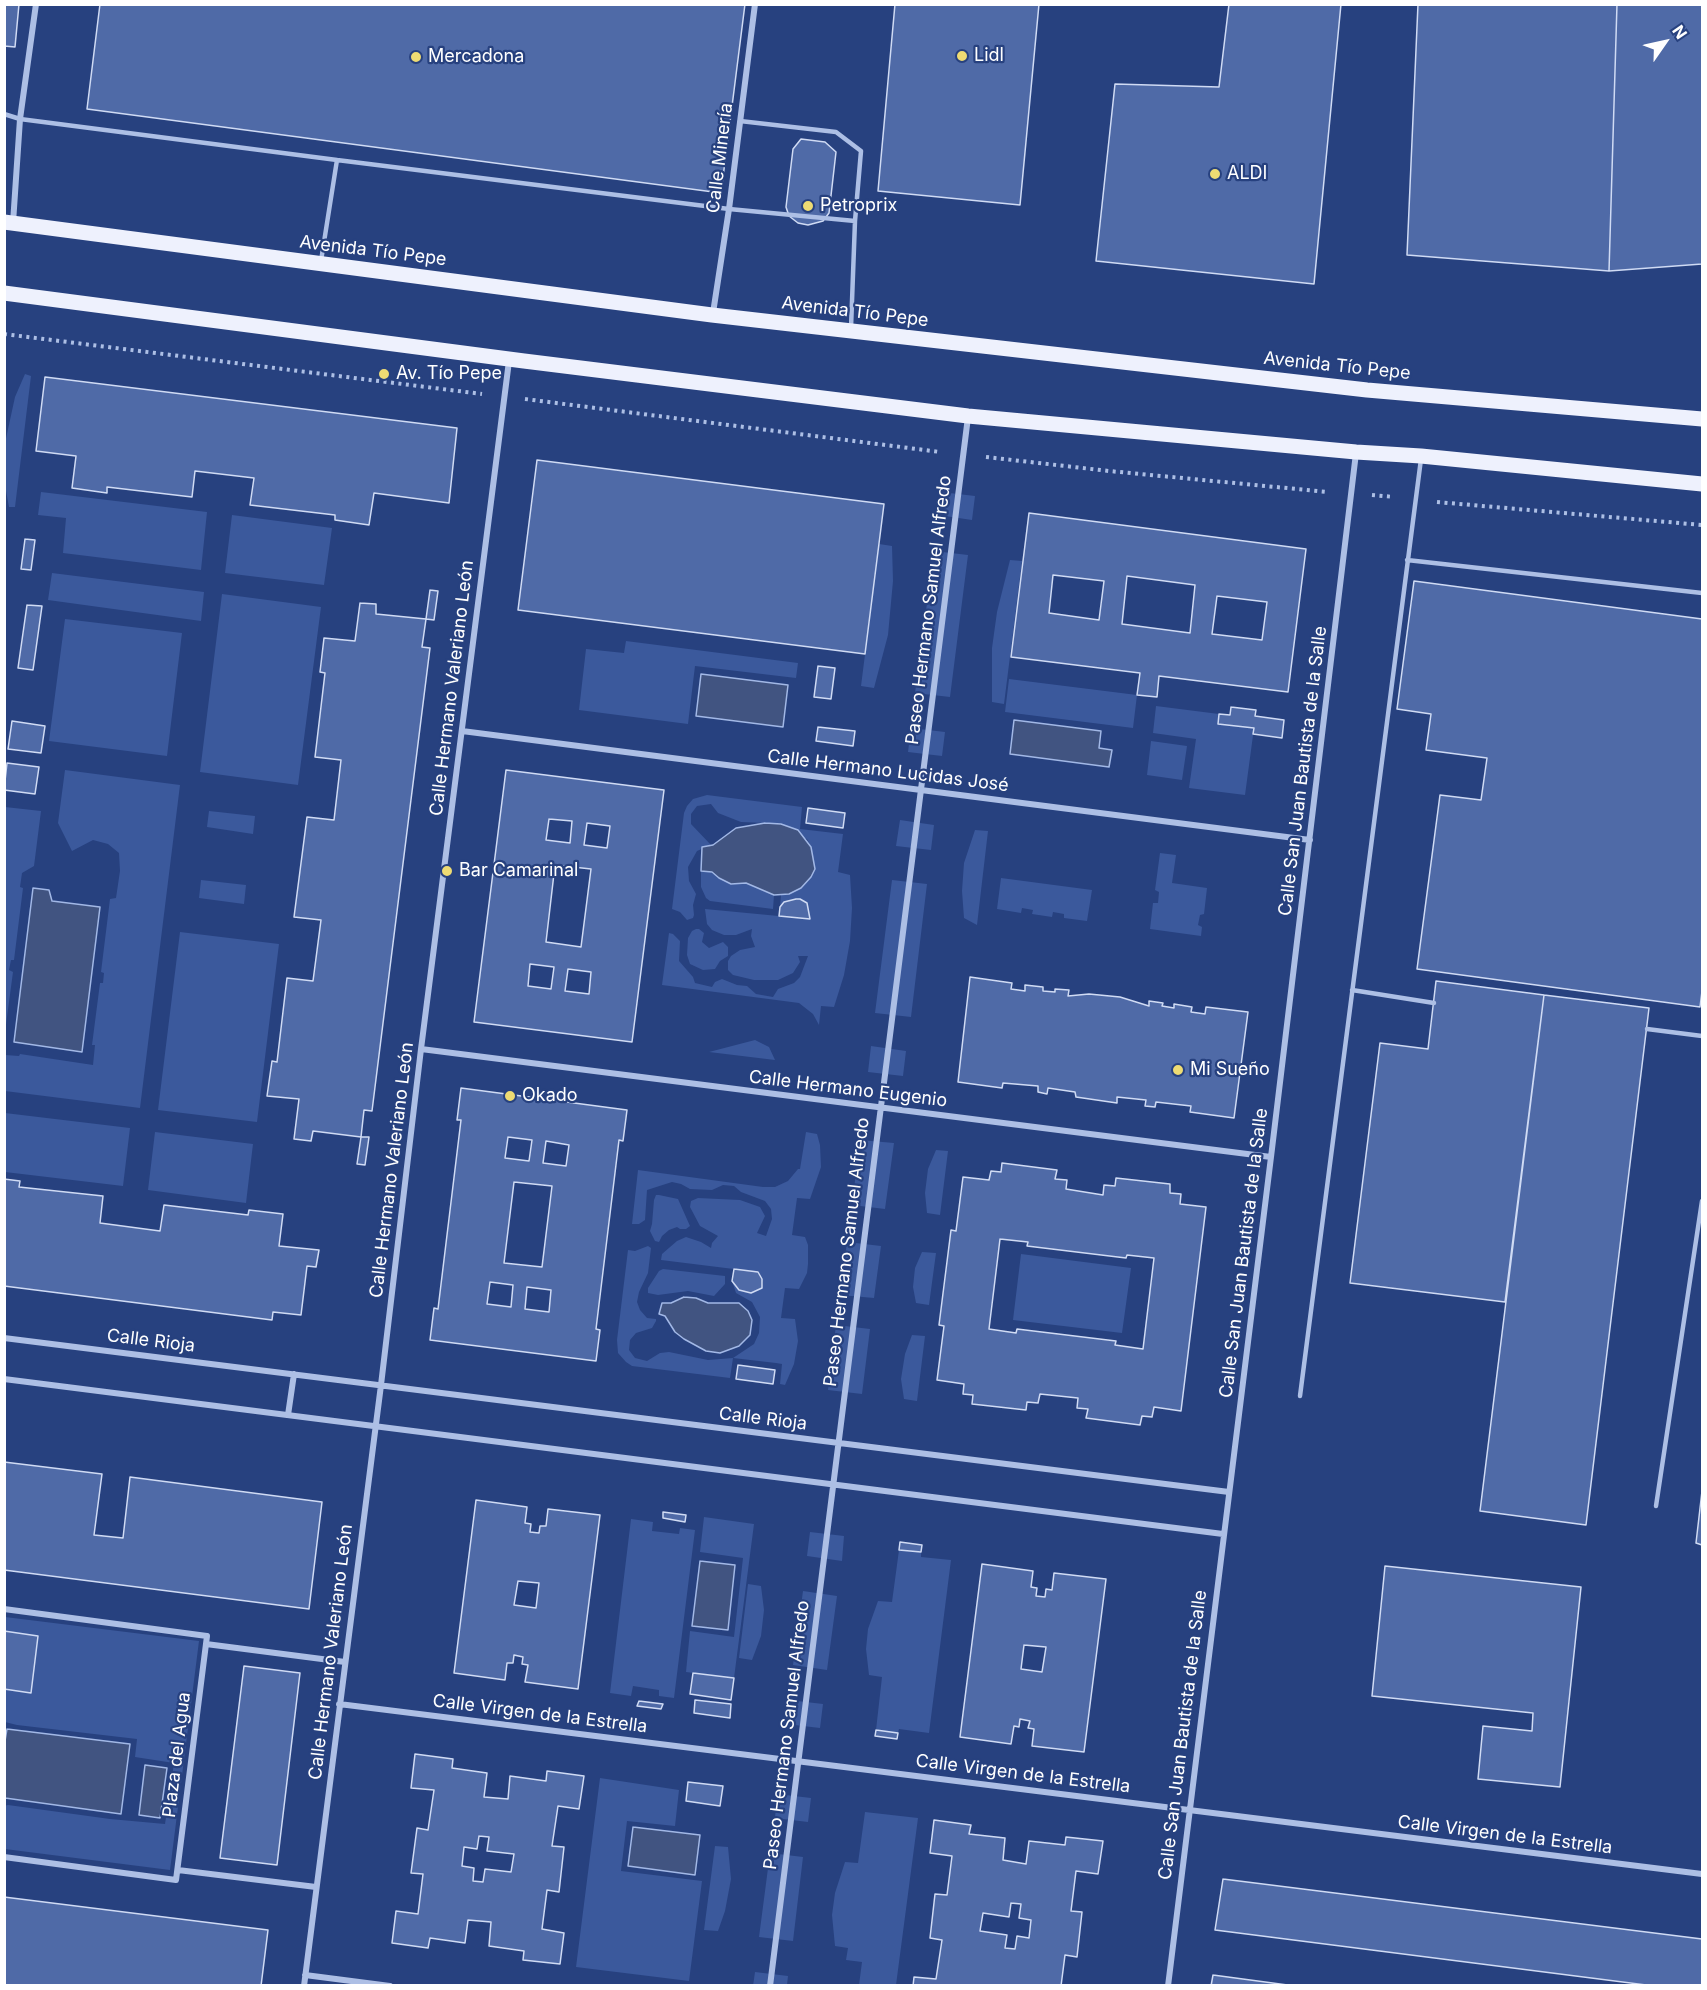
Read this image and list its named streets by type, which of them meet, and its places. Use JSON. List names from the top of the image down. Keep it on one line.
{"streets":{"main road":["Avenida Tío Pepe"],"street":["Calle Minería","Paseo Hermano Samuel Alfredo","Calle Hermano Valeriano León","Calle Hermano Lucidas José","Calle San Juan Bautista de la Salle","Calle Hermano Eugenio","Calle Rioja","Calle Virgen de la Estrella","Plaza del Agua"]},"crossings":[["Calle Minería","Avenida Tío Pepe"],["Paseo Hermano Samuel Alfredo","Calle Hermano Lucidas José"],["Paseo Hermano Samuel Alfredo","Calle Hermano Eugenio"],["Paseo Hermano Samuel Alfredo","Calle Rioja"],["Paseo Hermano Samuel Alfredo","Calle Virgen de la Estrella"],["Calle Hermano Valeriano León","Calle Hermano Lucidas José"],["Calle Hermano Valeriano León","Calle Hermano Eugenio"],["Calle Hermano Valeriano León","Calle Rioja"],["Calle Hermano Valeriano León","Calle Virgen de la Estrella"],["Calle Hermano Lucidas José","Calle San Juan Bautista de la Salle"],["Calle San Juan Bautista de la Salle","Calle Hermano Eugenio"],["Calle San Juan Bautista de la Salle","Calle Rioja"],["Calle San Juan Bautista de la Salle","Calle Virgen de la Estrella"]],"places":["Lidl","Mercadona","ALDI","Petroprix","Av. Tío Pepe","Bar Camarinal","Mi Sueño","Okado"],"north":"top right"}
